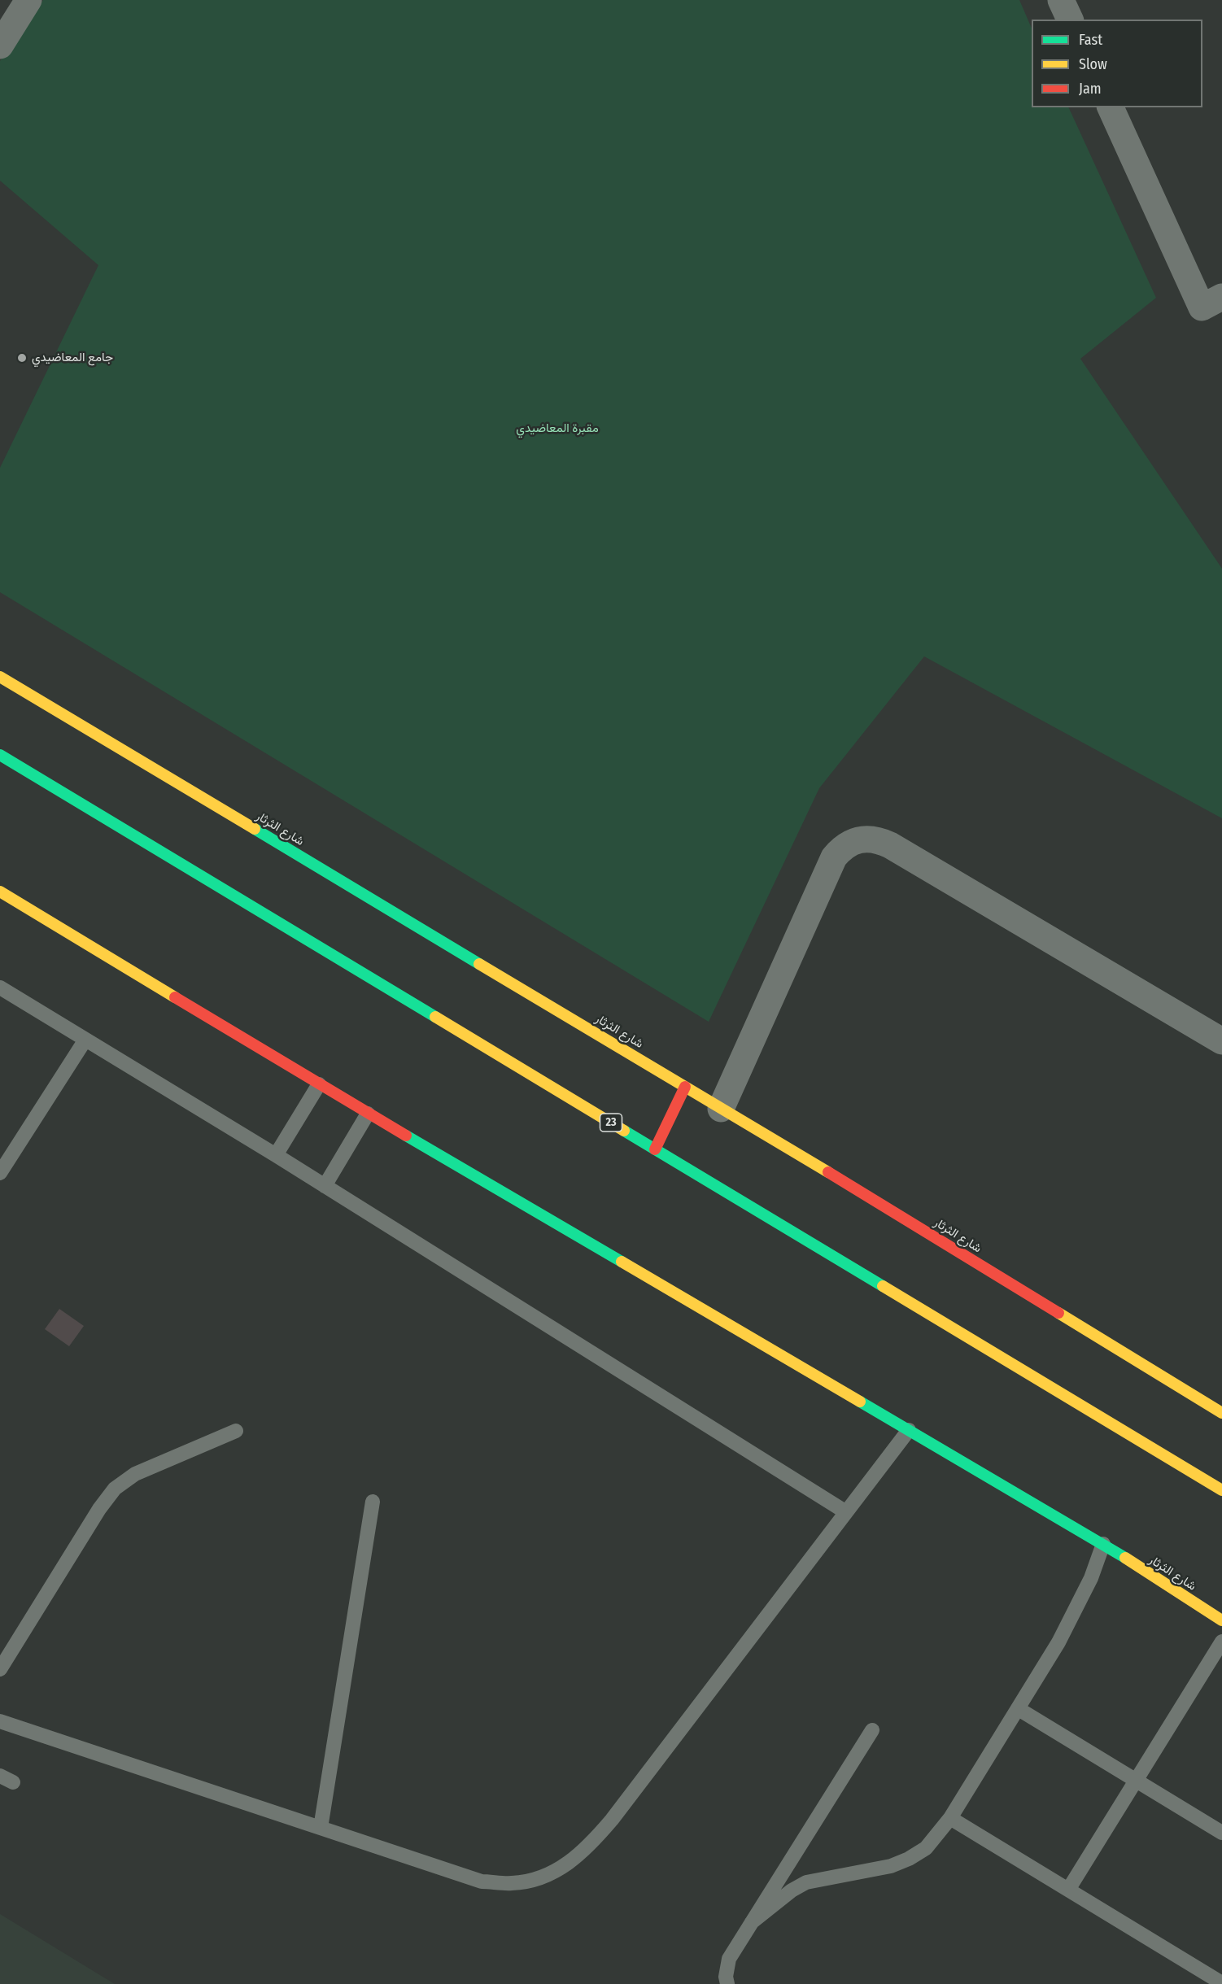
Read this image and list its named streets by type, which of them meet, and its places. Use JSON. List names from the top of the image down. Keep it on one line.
{"streets":{"main road":["شارع الثرثار","23"]},"parks":["مقبرة المعاضيدي"],"places":["جامع المعاضيدي"],"legend":["Fast","Slow","Jam"]}
